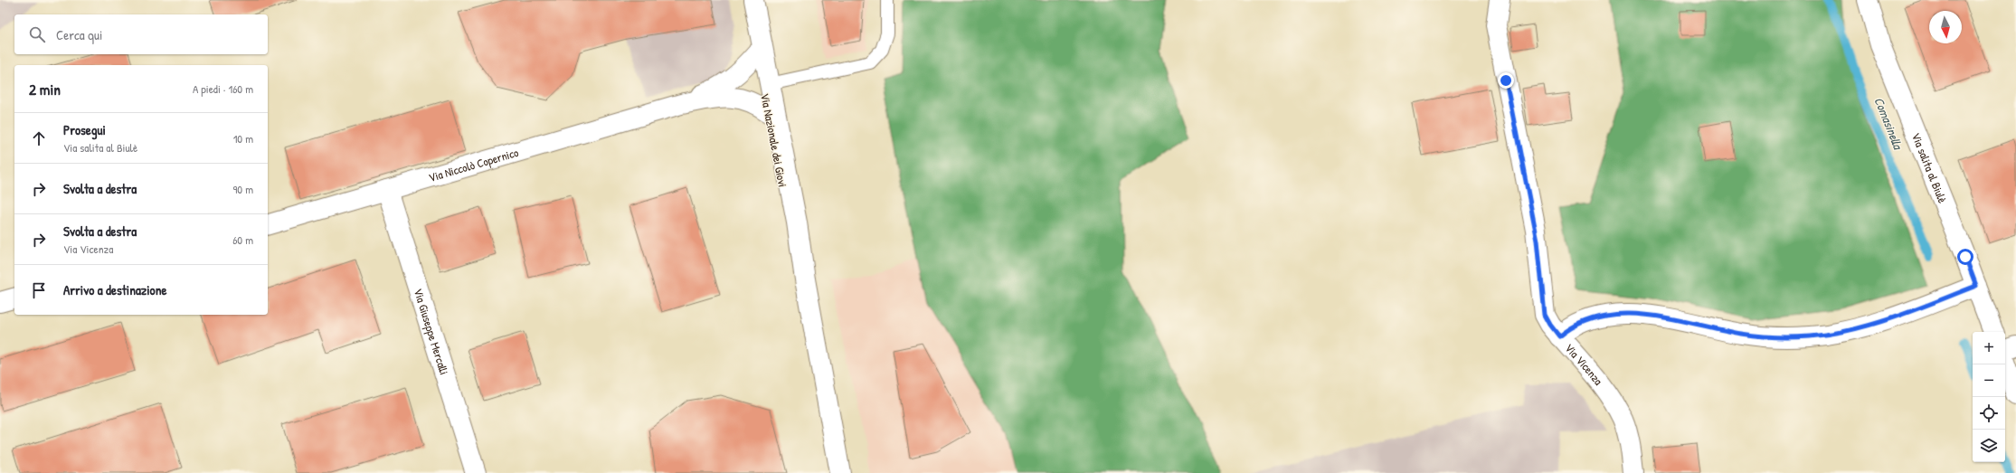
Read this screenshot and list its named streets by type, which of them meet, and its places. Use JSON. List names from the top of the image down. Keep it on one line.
{"streets":{"street":["Via Nazionale dei Giovi","Via Niccolò Copernico","Via salita al Biulè","Via Giuseppe Mercalli","Via Vicenza"]},"crossings":[["Via Nazionale dei Giovi","Via Niccolò Copernico"],["Via Niccolò Copernico","Via Giuseppe Mercalli"]],"water":["Comasinella"],"north":"bottom","page":{"search":"Cerca qui","heading":["2 min","A piedi · 160 m"],"list":[["Prosegui","Via salita al Biulè","10 m"],["Svolta a destra","90 m"],["Svolta a destra","Via Vicenza","60 m"],"Arrivo a destinazione"],"map_buttons":["+","−"]}}
